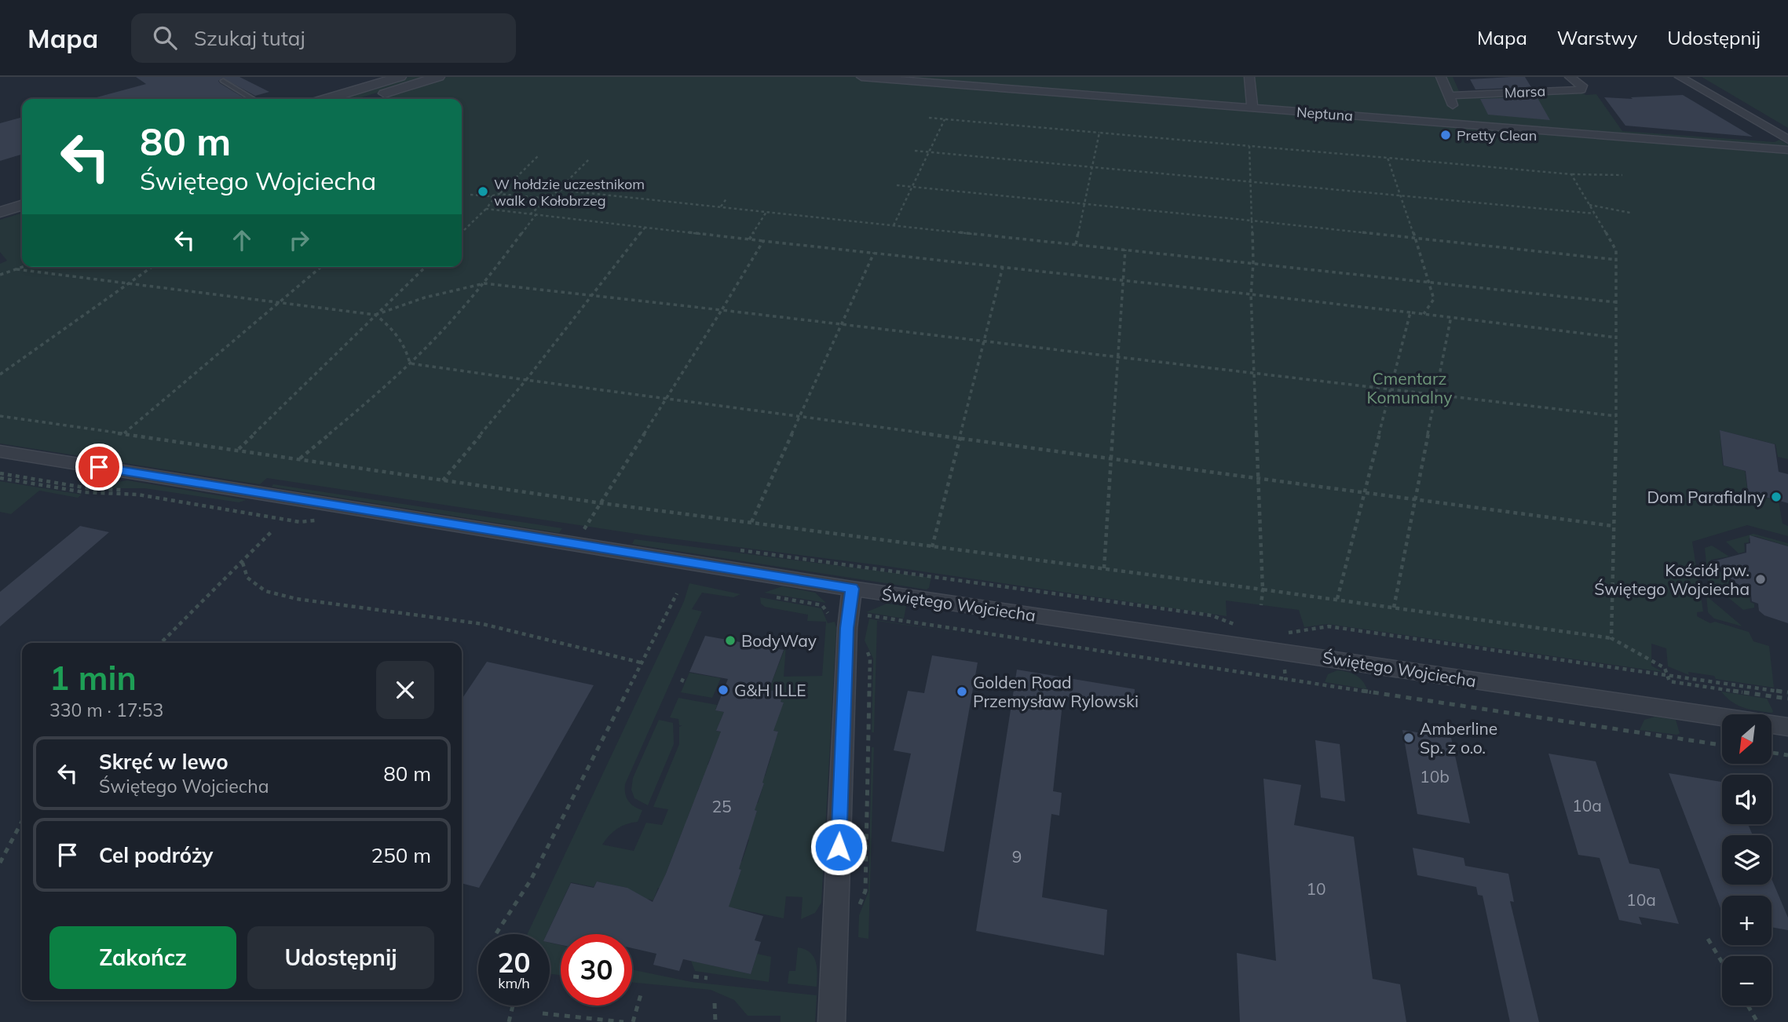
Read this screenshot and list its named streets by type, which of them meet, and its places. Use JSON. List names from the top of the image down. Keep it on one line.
{"streets":{"street":["Marsa","Neptuna","Świętego Wojciecha"]},"parks":["Cmentarz Komunalny"],"places":["Pretty Clean","W hołdzie uczestnikom walk o Kołobrzeg","Dom Parafialny","Kościół pw. Świętego Wojciecha","BodyWay","G&H ILLE","Golden Road Przemysław Rylowski","Amberline Sp. z o.o."],"house_numbers":["10b","10a","25","9","10","10a"],"north":"bottom left","page":{"header":"Mapa","search":"Szukaj tutaj","nav":["Mapa","Warstwy","Udostępnij"],"turn":["80 m","Świętego Wojciecha"],"heading":["1 min","330 m · 17:53"],"map_buttons":["+","−"],"list":[{"name":"Skręć w lewo","note":"Świętego Wojciecha","value":"80 m"},{"name":"Cel podróży","value":"250 m"}],"buttons":["Zakończ","Udostępnij"],"speed":"20 km/h","limit":"30"}}
